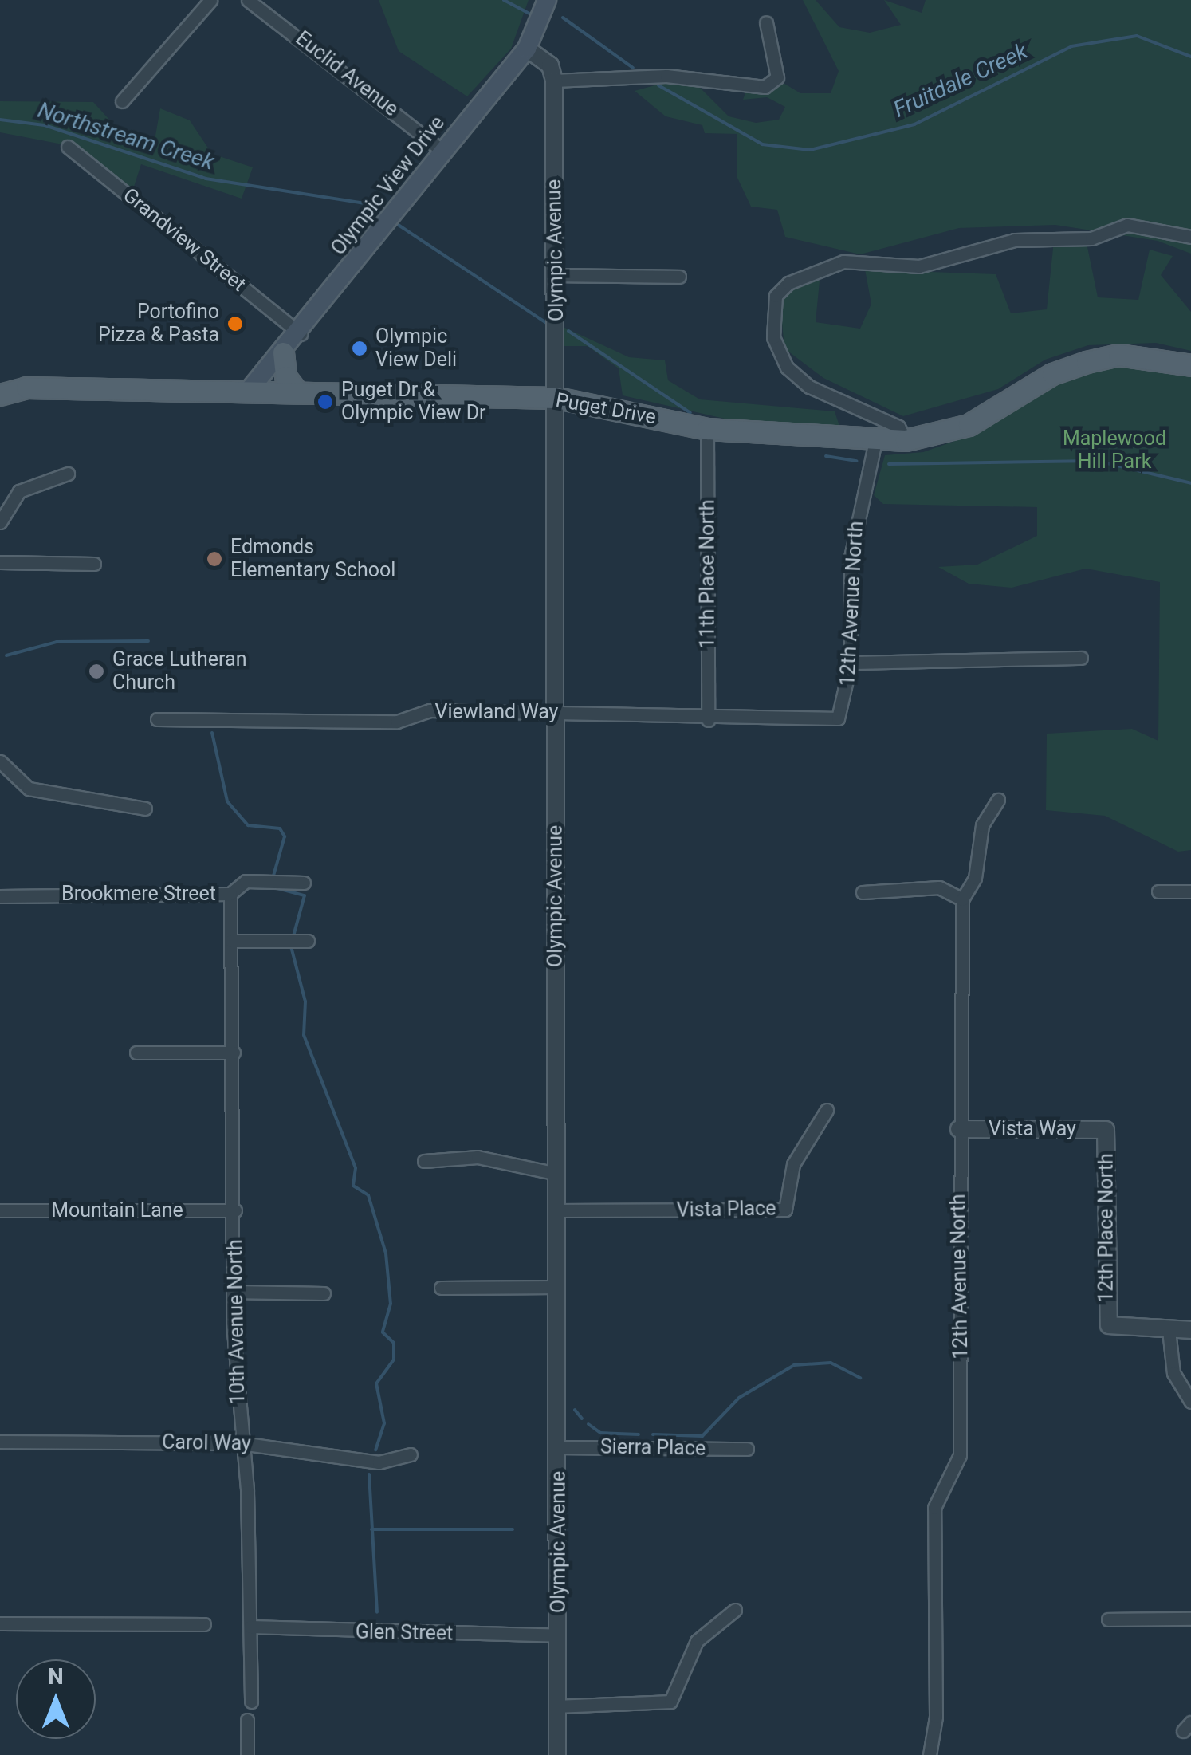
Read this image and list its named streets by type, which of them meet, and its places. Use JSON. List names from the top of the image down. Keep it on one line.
{"streets":{"main road":["Olympic View Drive","Puget Drive"],"street":["Euclid Avenue","Grandview Street","Olympic Avenue","11th Place North","12th Avenue North","Viewland Way","Brookmere Street","Vista Way","Vista Place","Mountain Lane","12th Place North","10th Avenue North","Carol Way","Sierra Place","Glen Street"]},"crossings":[["Euclid Avenue","Olympic View Drive"],["Olympic View Drive","Grandview Street"],["Olympic View Drive","Puget Drive"],["Olympic Avenue","Puget Drive"],["Olympic Avenue","Viewland Way"],["Olympic Avenue","Vista Place"],["Olympic Avenue","Sierra Place"],["Olympic Avenue","Glen Street"],["Puget Drive","11th Place North"],["Puget Drive","12th Avenue North"],["11th Place North","Viewland Way"],["12th Avenue North","Viewland Way"],["12th Avenue North","Vista Way"],["Brookmere Street","10th Avenue North"],["Vista Way","12th Place North"],["Mountain Lane","10th Avenue North"],["10th Avenue North","Carol Way"],["10th Avenue North","Glen Street"]],"water":["Fruitdale Creek","Northstream Creek"],"parks":["Maplewood Hill Park"],"places":["Portofino Pizza & Pasta","Olympic View Deli","Puget Dr & Olympic View Dr","Edmonds Elementary School","Grace Lutheran Church"],"north":"top"}
